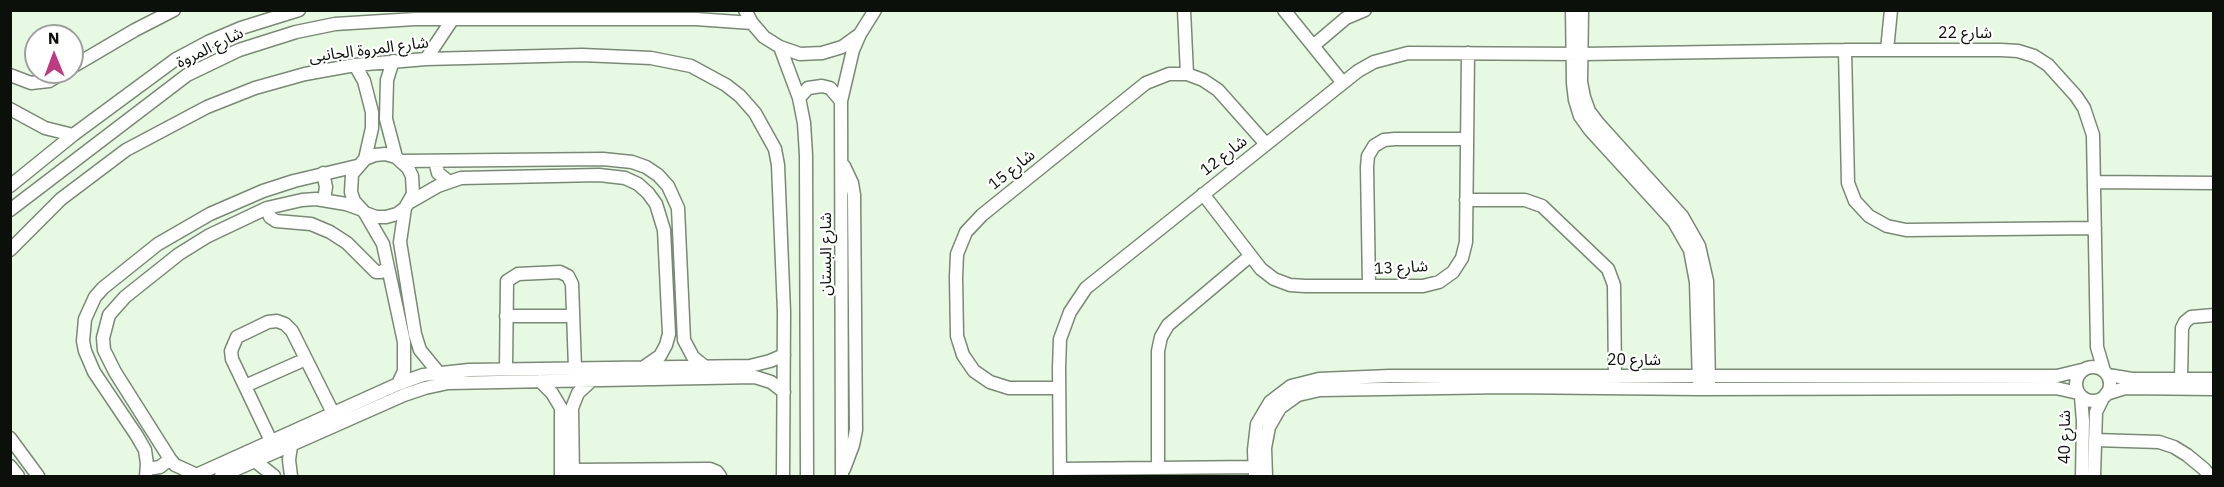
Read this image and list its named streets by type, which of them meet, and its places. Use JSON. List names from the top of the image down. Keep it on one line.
{"streets":{"street":["شارع 22","شارع المروة","شارع المروة الجانبى","شارع 12","شارع 15","شارع البستان","شارع 13","شارع 20","شارع 40"]},"crossings":[["شارع 22","شارع 12"],["شارع 22","شارع 20"],["شارع 22","شارع 40"],["شارع 12","شارع 15"],["شارع 12","شارع 13"],["شارع 20","شارع 40"]],"north":"top"}
